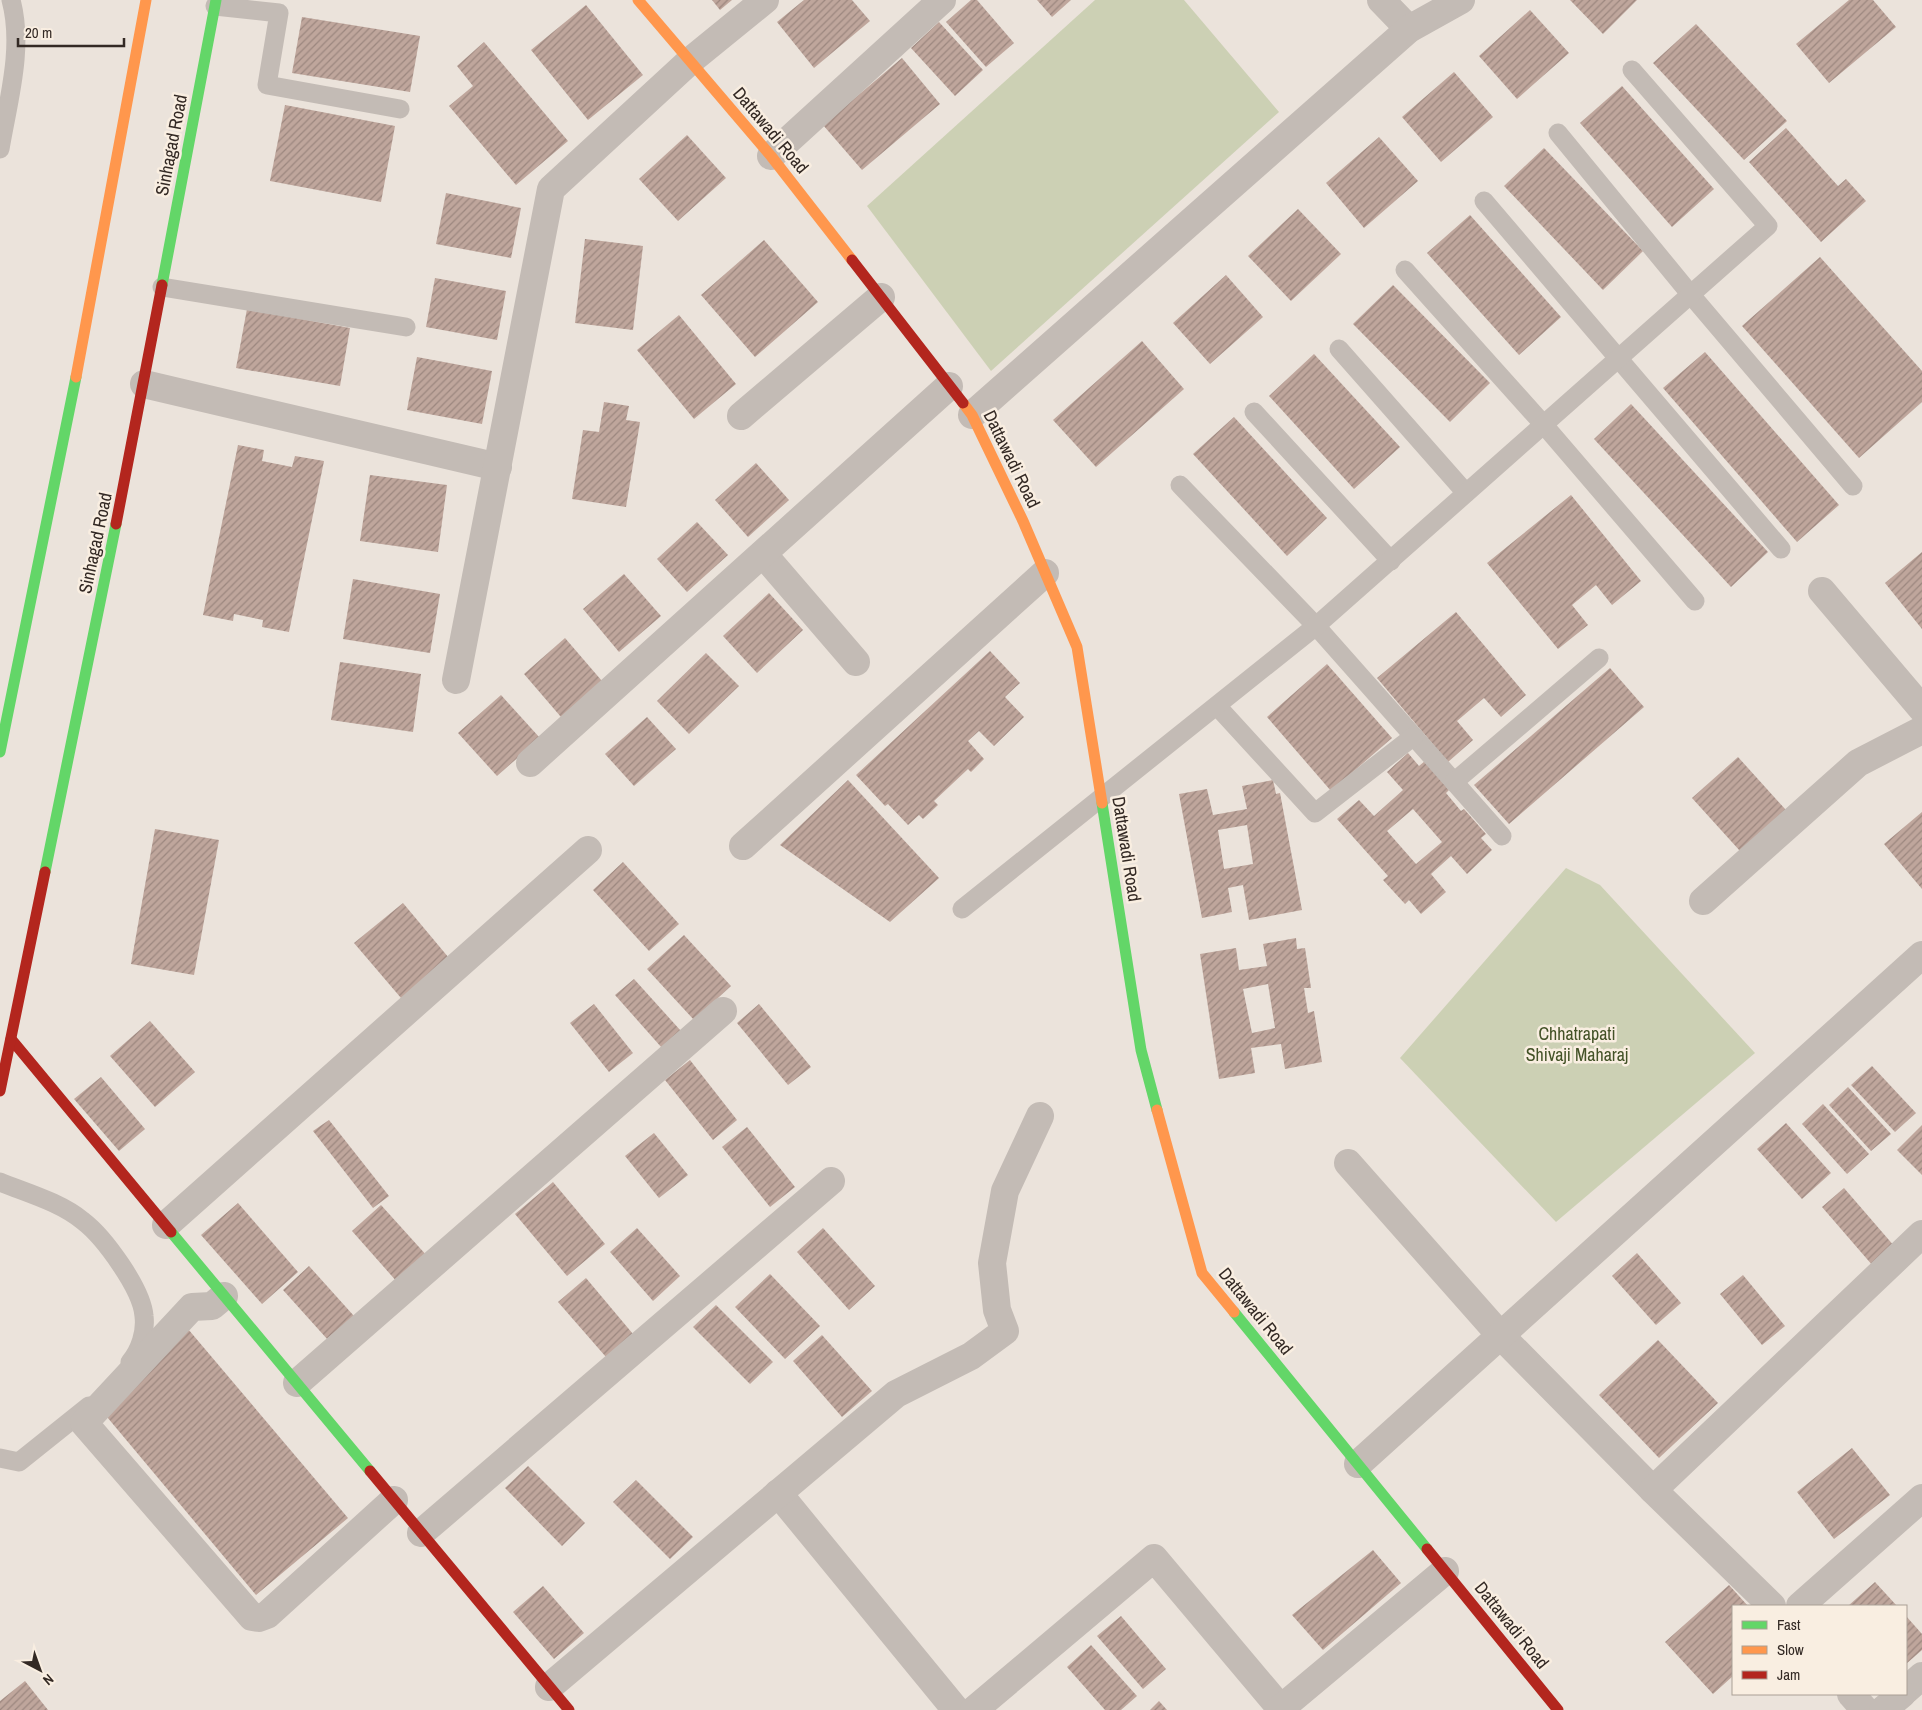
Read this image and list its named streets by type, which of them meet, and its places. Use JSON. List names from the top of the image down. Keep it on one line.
{"streets":{"street":["Dattawadi Road","Sinhagad Road"]},"parks":["Chhatrapati Shivaji Maharaj"],"legend":["Fast","Slow","Jam"],"scale_bar":"20 m","north":"bottom right"}
